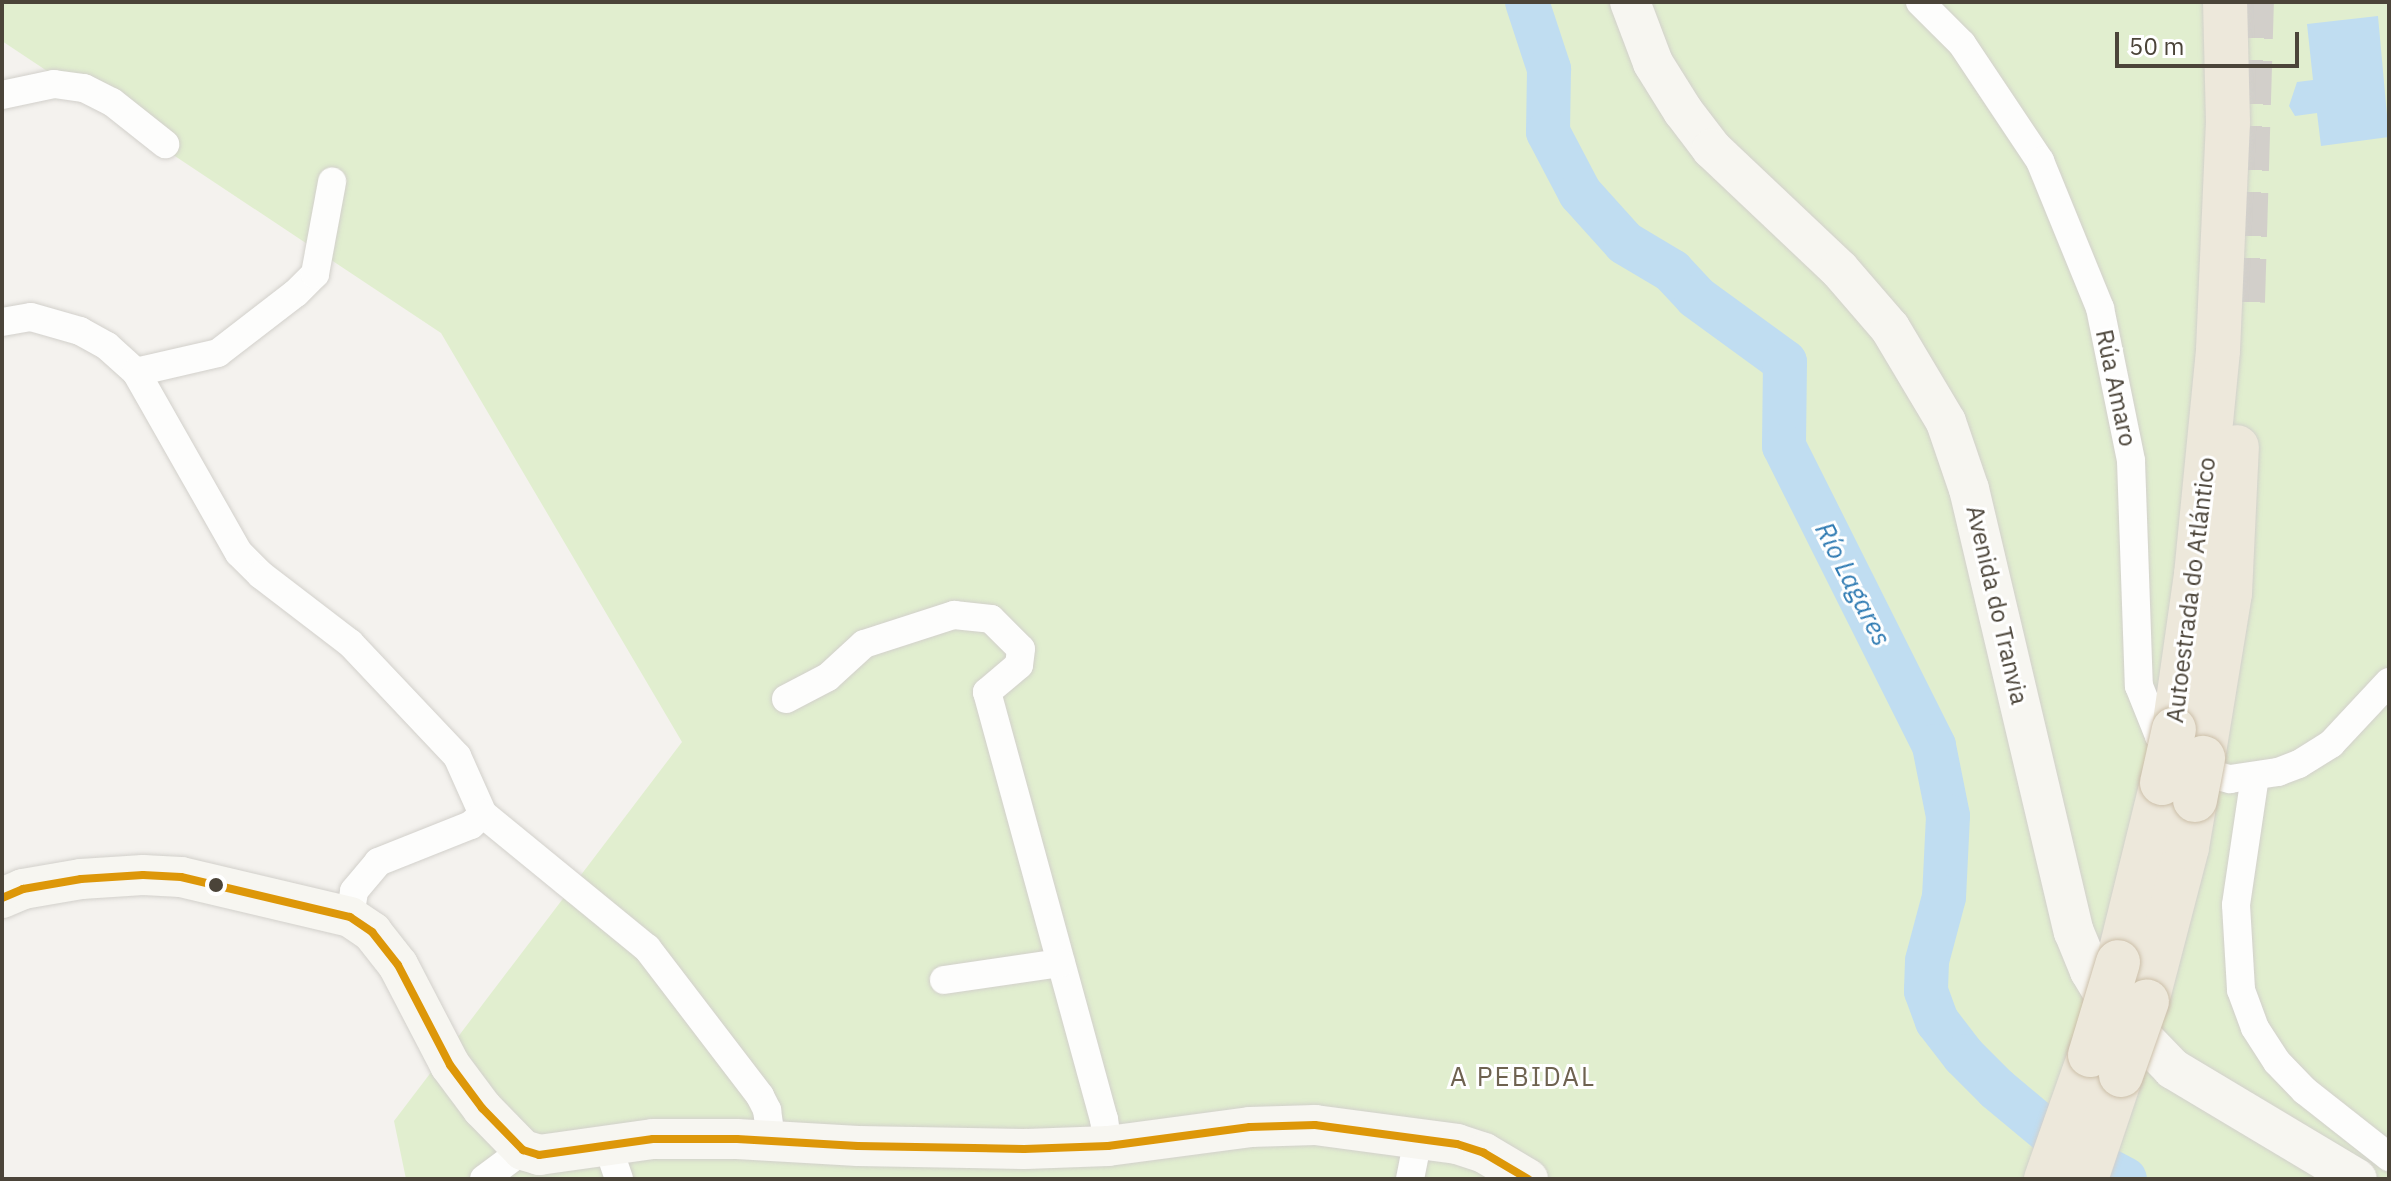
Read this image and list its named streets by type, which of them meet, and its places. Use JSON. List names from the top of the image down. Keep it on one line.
{"streets":{"highway":["Autoestrada do Atlántico"],"main road":["Avenida do Tranvia"],"street":["Rúa Amaro"]},"crossings":[["Rúa Amaro","Autoestrada do Atlántico"]],"districts":["A PEBIDAL"],"water":["Río Lagares"],"scale_bar":"50 m"}
